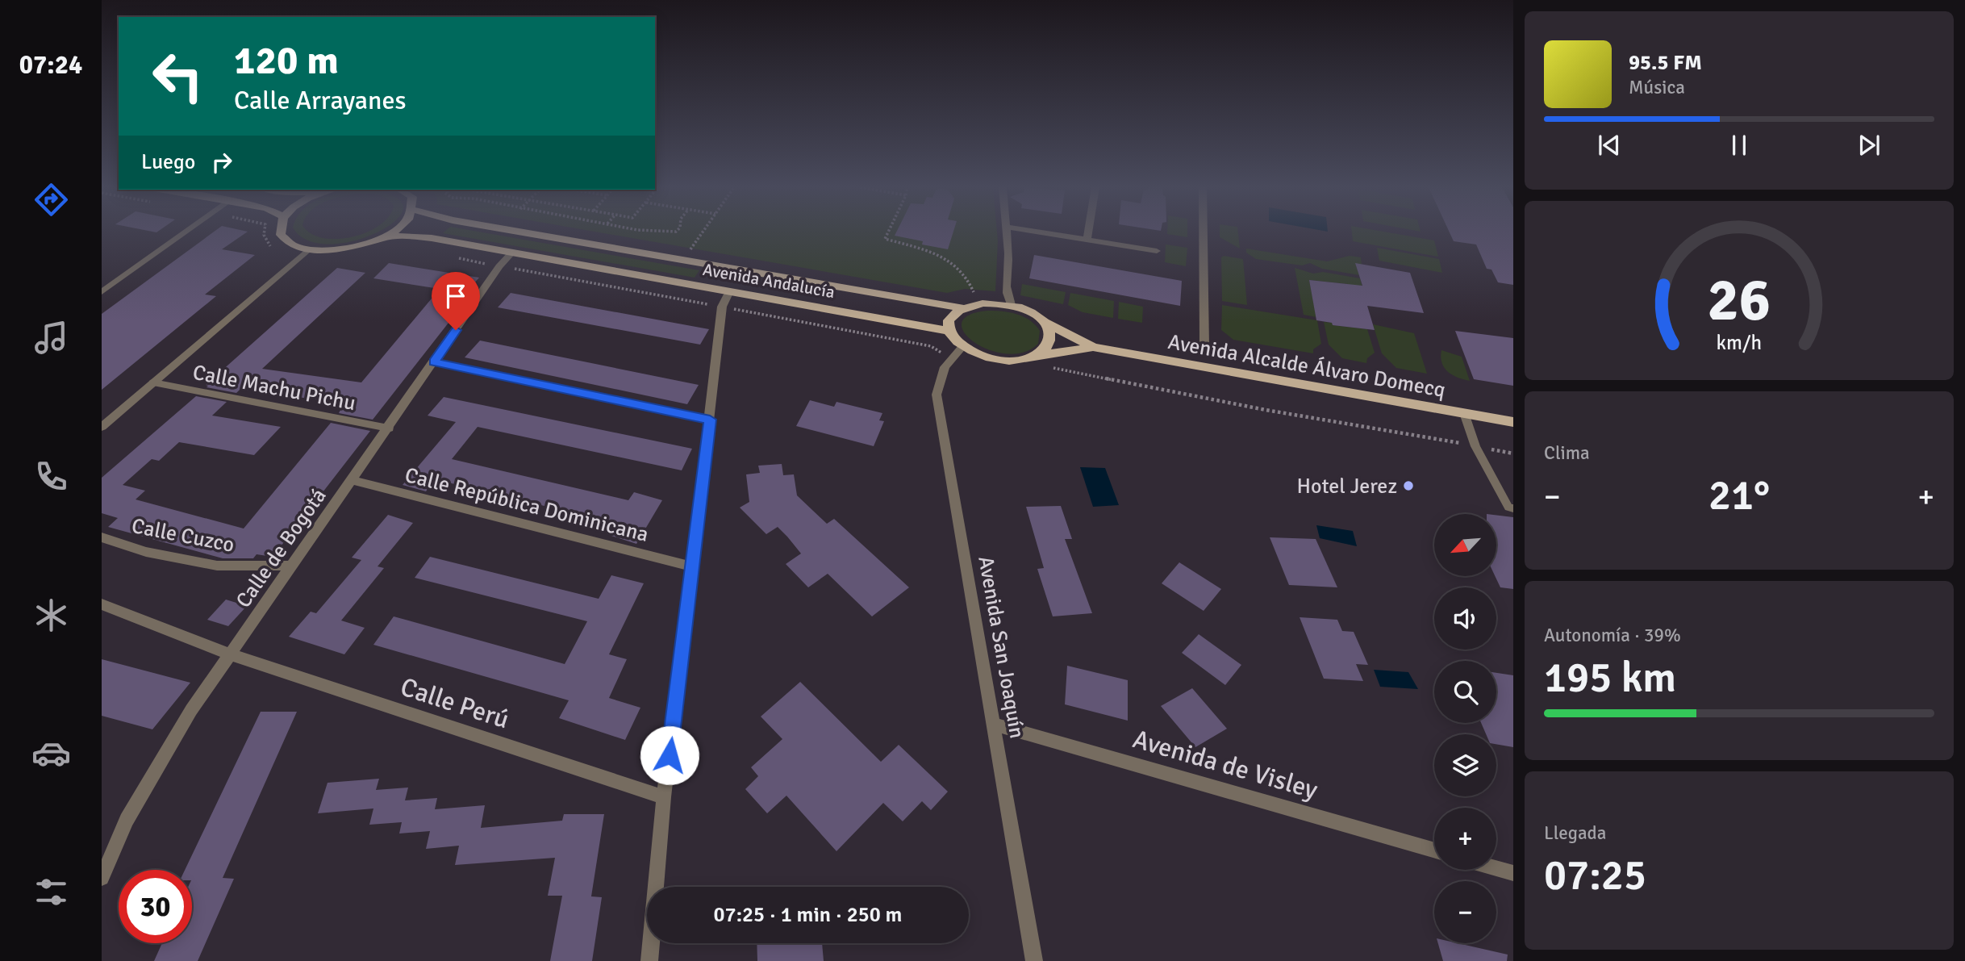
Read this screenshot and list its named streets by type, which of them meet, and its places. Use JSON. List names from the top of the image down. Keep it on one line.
{"streets":{"main road":["Avenida Andalucía","Avenida Alcalde Álvaro Domecq"],"street":["Calle Machu Pichu","Calle República Dominicana","Calle Cuzco","Calle de Bogotá","Avenida San Joaquín","Calle Perú","Avenida de Visley"]},"crossings":[["Avenida Andalucía","Avenida Alcalde Álvaro Domecq"],["Avenida Andalucía","Calle de Bogotá"],["Avenida Alcalde Álvaro Domecq","Avenida San Joaquín"],["Calle Machu Pichu","Calle de Bogotá"],["Calle República Dominicana","Calle de Bogotá"],["Calle Cuzco","Calle de Bogotá"],["Calle de Bogotá","Calle Perú"],["Avenida San Joaquín","Avenida de Visley"]],"places":["Hotel Jerez"],"north":"bottom left","page":{"tabs":"07:24","turn":["120 m","Calle Arrayanes"],"song":["95.5 FM","Música"],"then":"Luego","tile":["Clima",["Autonomía · 39%","195 km"],["Llegada","07:25"]],"heat":["−","21°","+"],"map_buttons":["+","−"],"limit":"30","trip":"07:25 · 1 min · 250 m","gauge":["26","km/h"]}}
